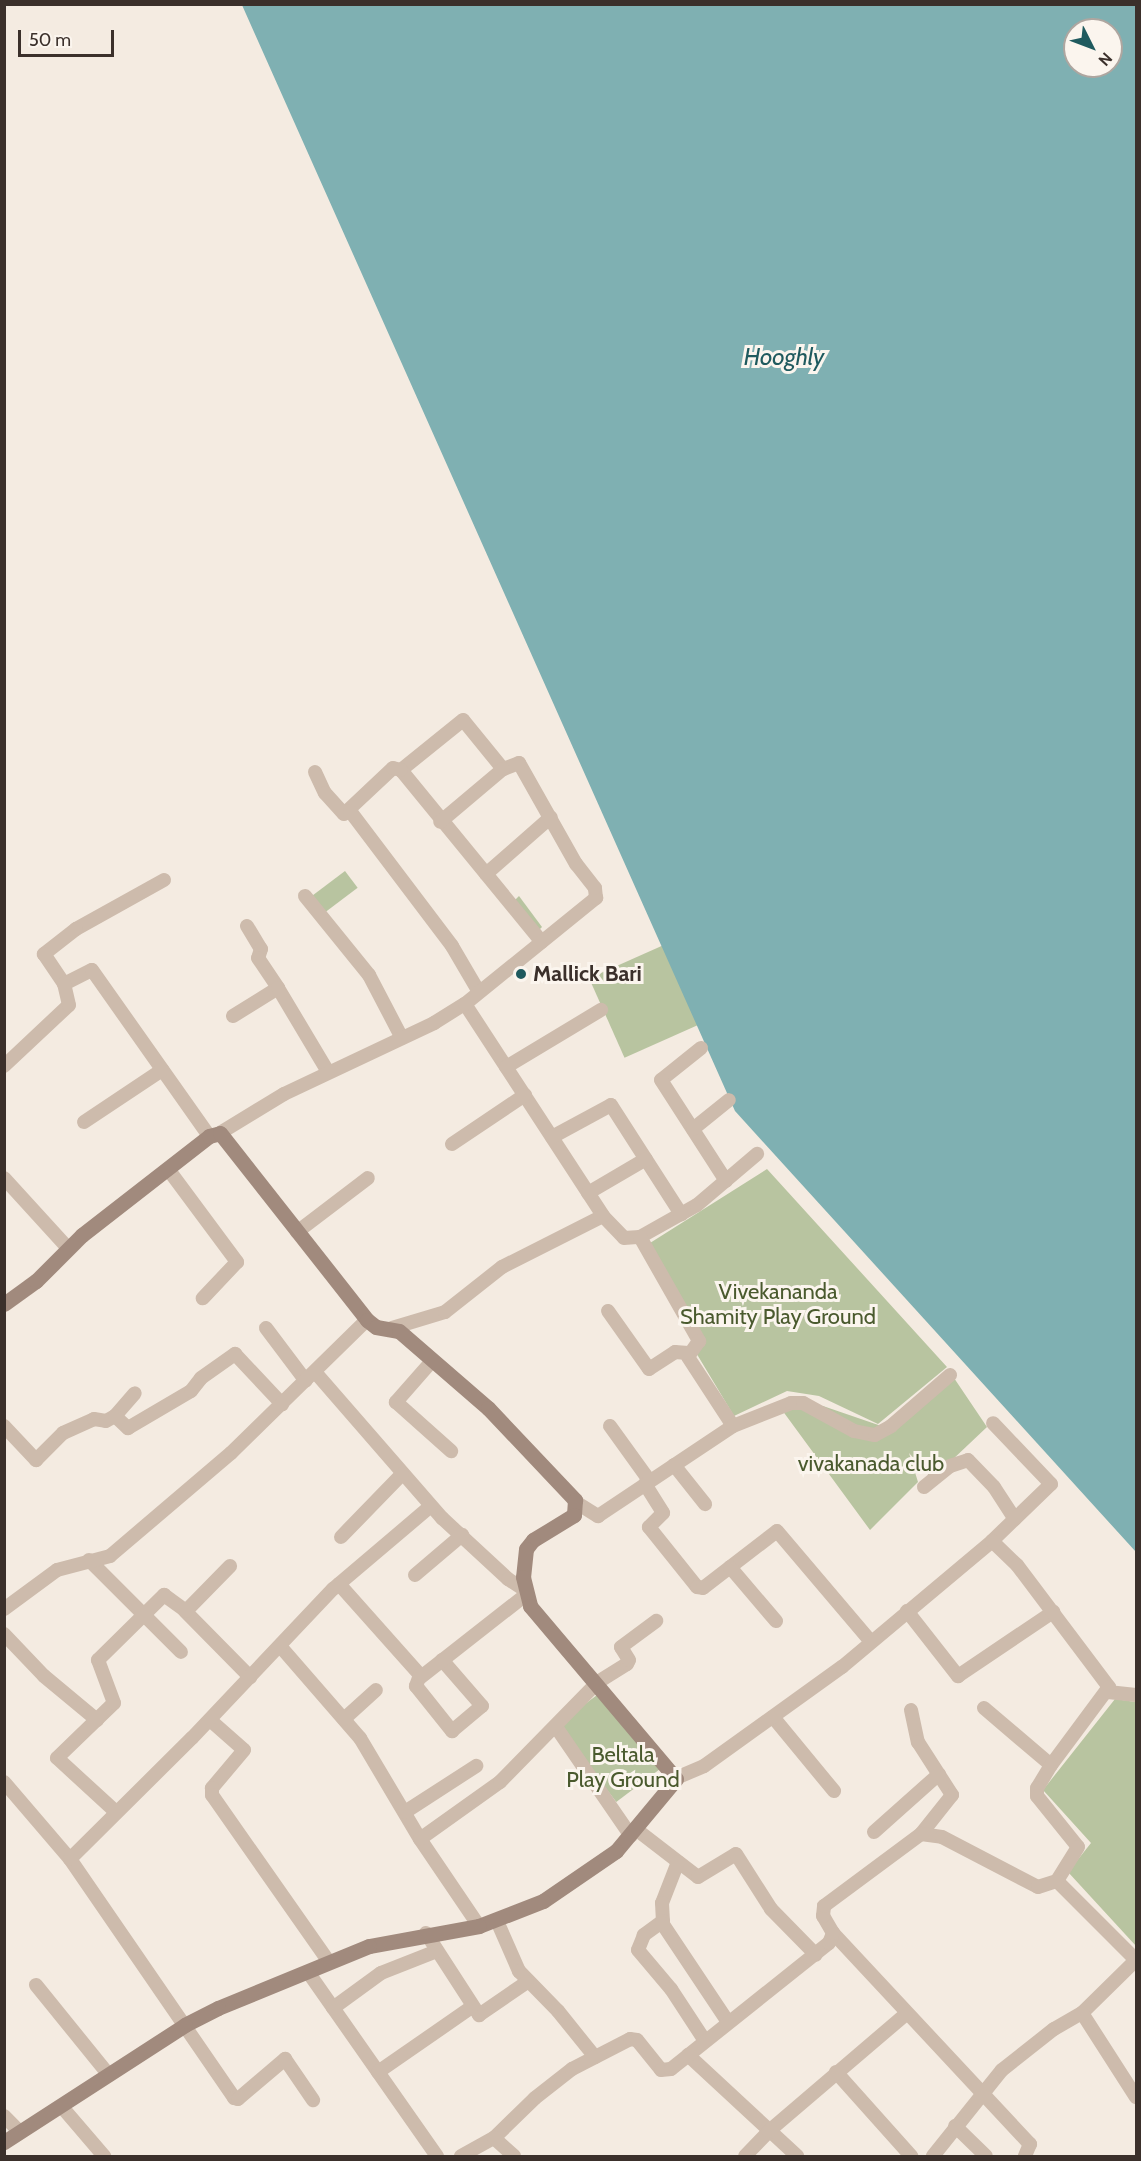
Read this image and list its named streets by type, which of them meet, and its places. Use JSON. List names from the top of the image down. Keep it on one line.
{"water":["Hooghly"],"parks":["Vivekananda Shamity Play Ground","vivakanada club","Beltala Play Ground"],"places":["Mallick Bari"],"scale_bar":"50 m","north":"bottom right"}
